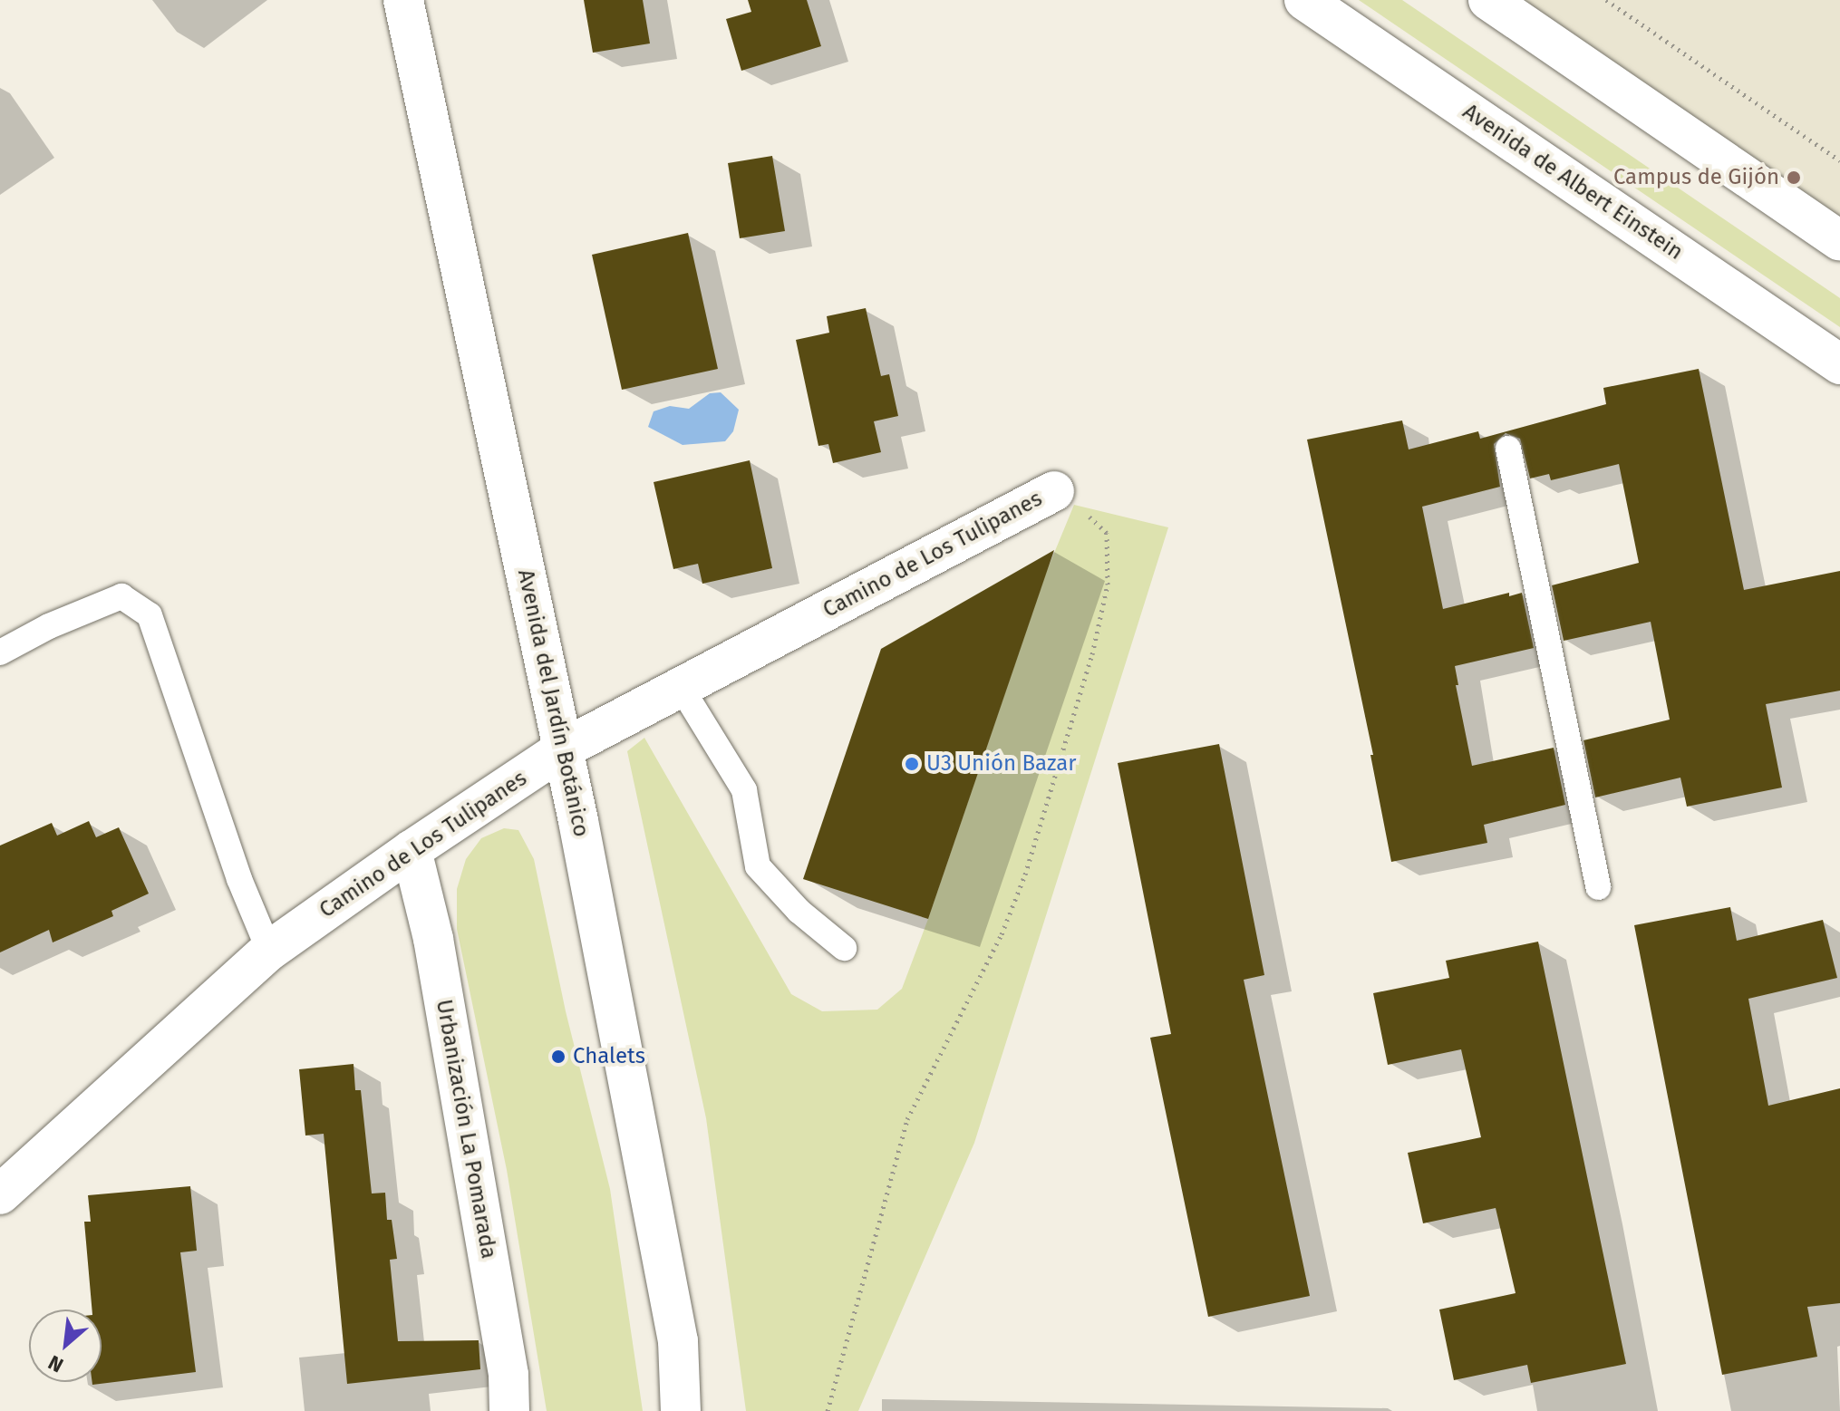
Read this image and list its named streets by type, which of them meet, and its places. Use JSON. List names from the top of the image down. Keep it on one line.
{"streets":{"main road":["Avenida de Albert Einstein","Camino de Los Tulipanes","Avenida del Jardín Botánico","Urbanización La Pomarada"]},"crossings":[["Camino de Los Tulipanes","Avenida del Jardín Botánico"],["Camino de Los Tulipanes","Urbanización La Pomarada"]],"places":["Campus de Gijón","U3 Unión Bazar","Chalets"],"north":"bottom left"}
